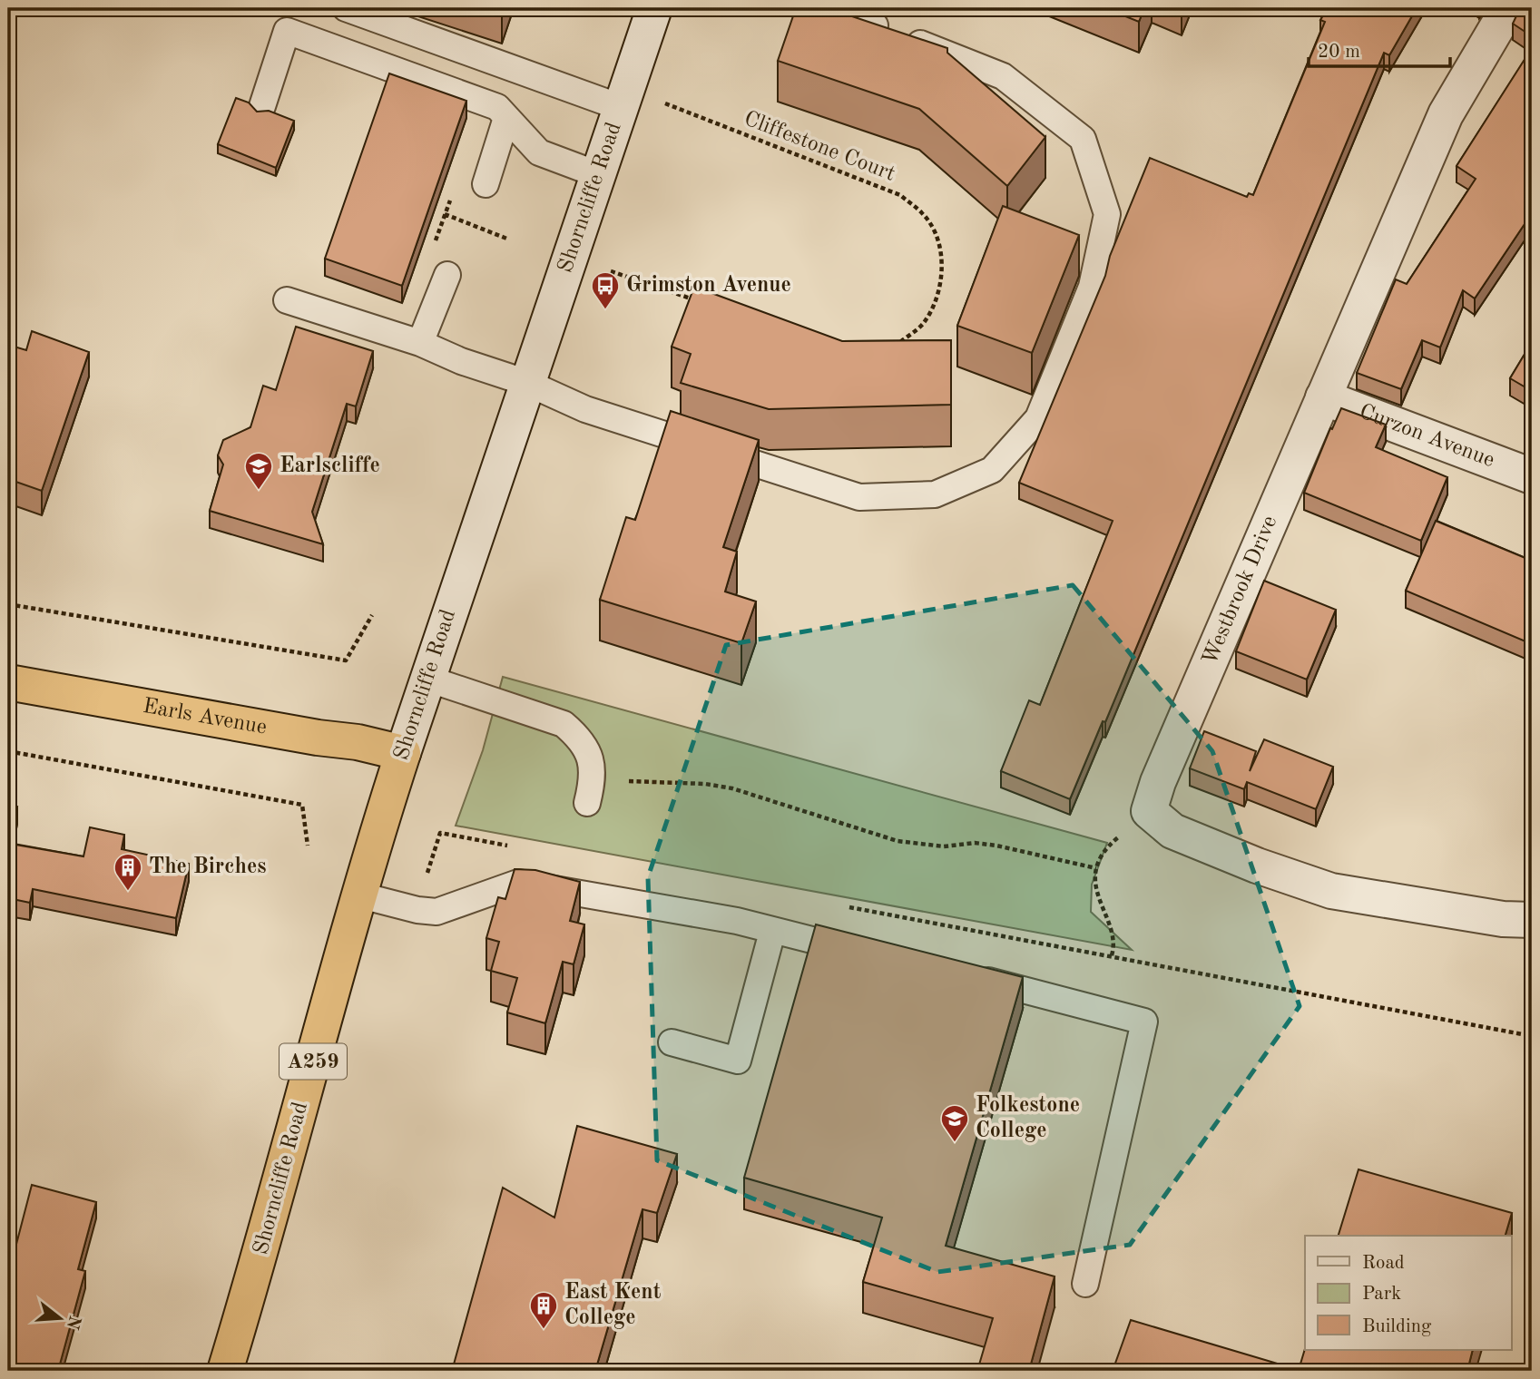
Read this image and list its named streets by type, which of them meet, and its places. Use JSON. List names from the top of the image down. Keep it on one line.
{"streets":{"highway":["Shorncliffe Road","Earls Avenue","A259"],"street":["Curzon Avenue","Westbrook Drive"],"path":["Cliffestone Court"]},"crossings":[["Cliffestone Court","Shorncliffe Road"],["Shorncliffe Road","Earls Avenue"],["Curzon Avenue","Westbrook Drive"]],"places":{"bus stop":["Grimston Avenue"],"school or university":["Earlscliffe","Folkestone College"],"building":["The Birches","East Kent College"]},"legend":["Road","Park","Building"],"scale_bar":"20 m","north":"right"}
